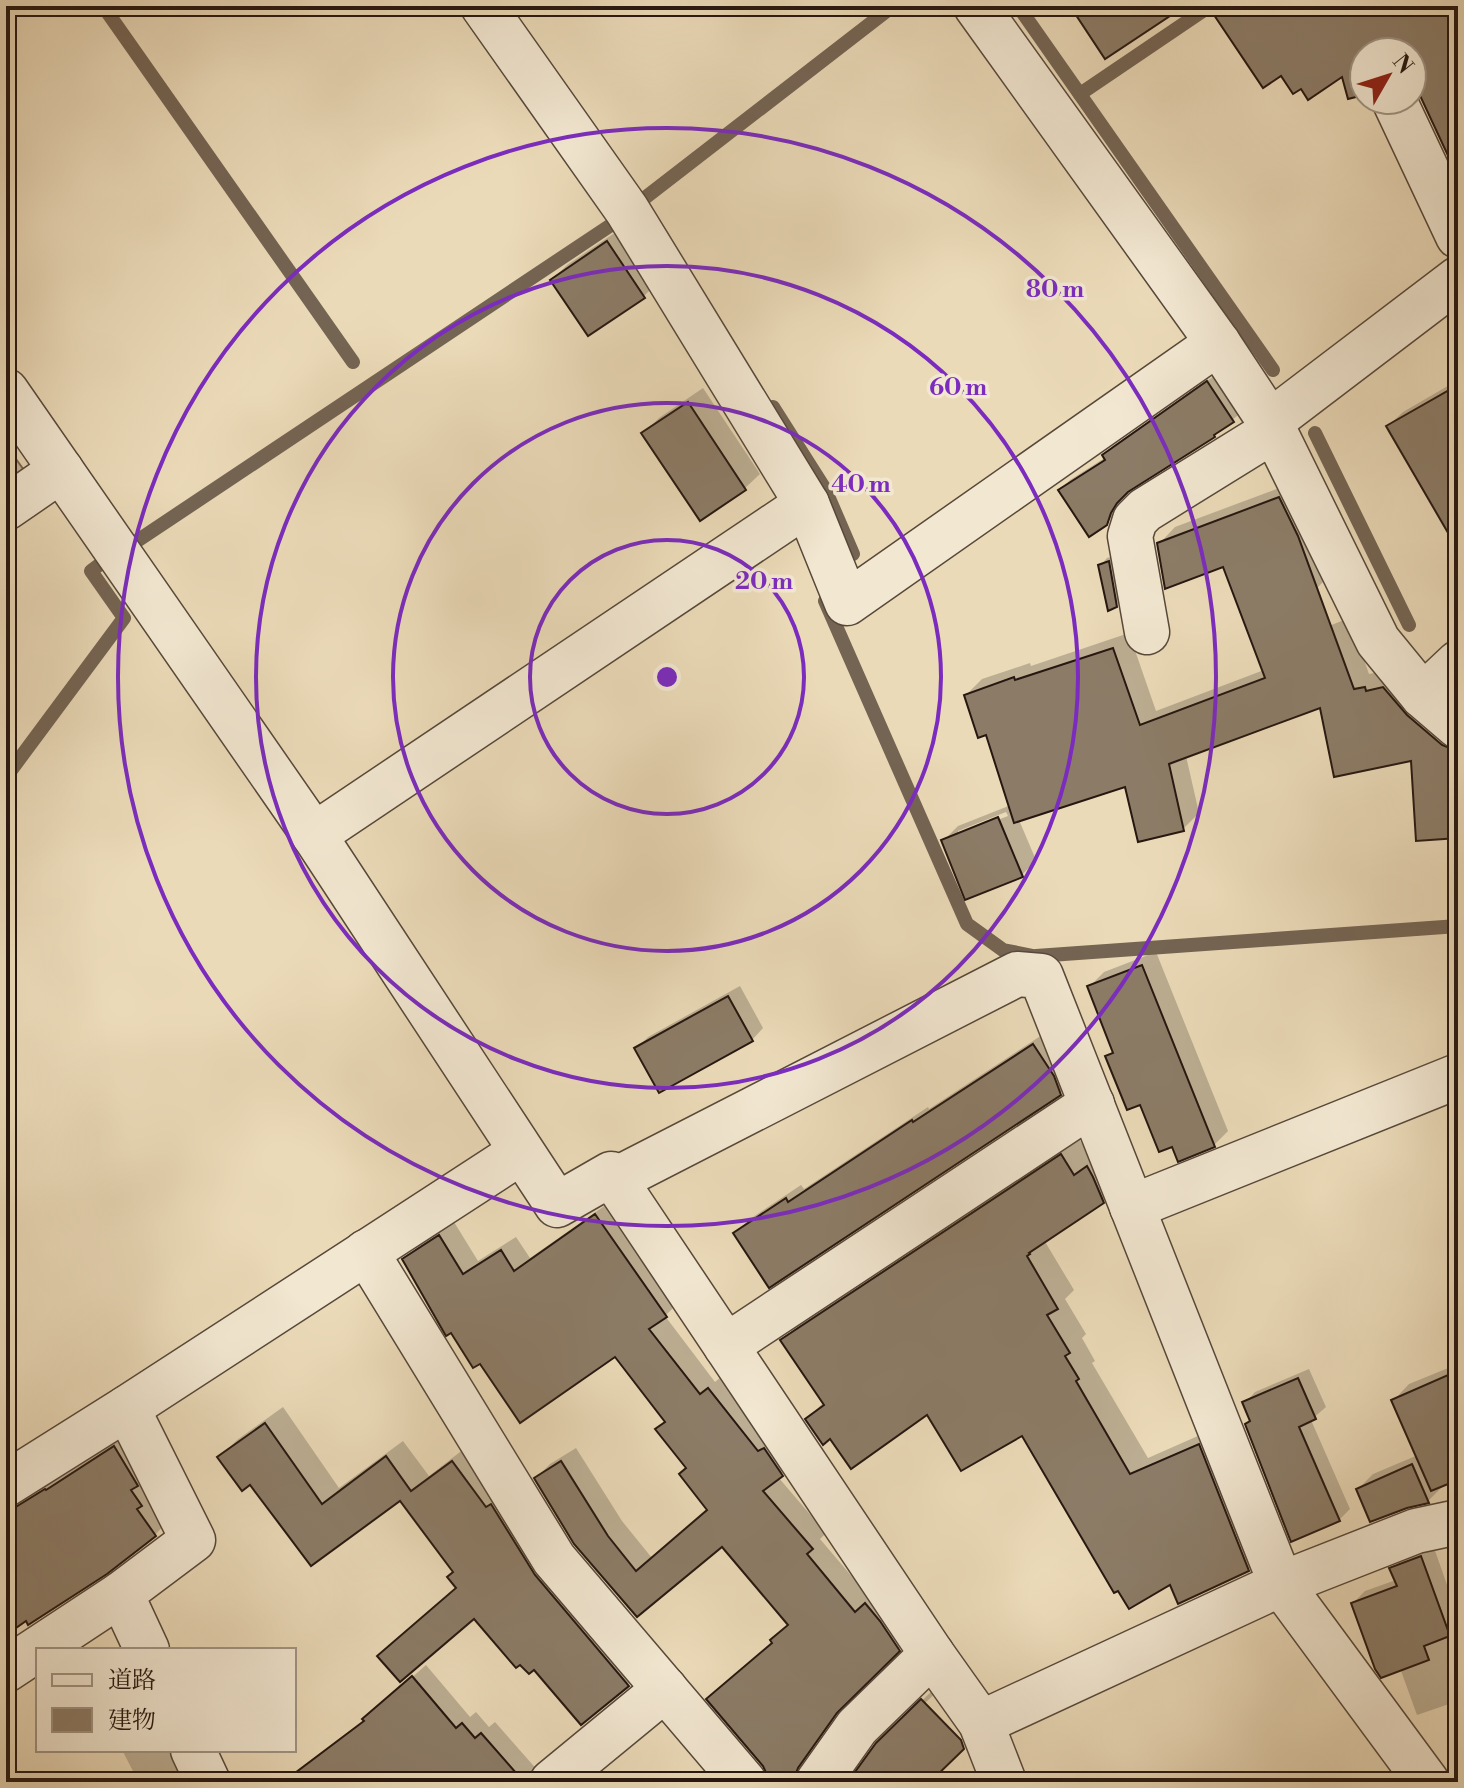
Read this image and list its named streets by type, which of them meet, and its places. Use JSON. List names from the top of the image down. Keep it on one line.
{"legend":["道路","建物"],"north":"top right","rings":["80 m","60 m","40 m","20 m"]}
